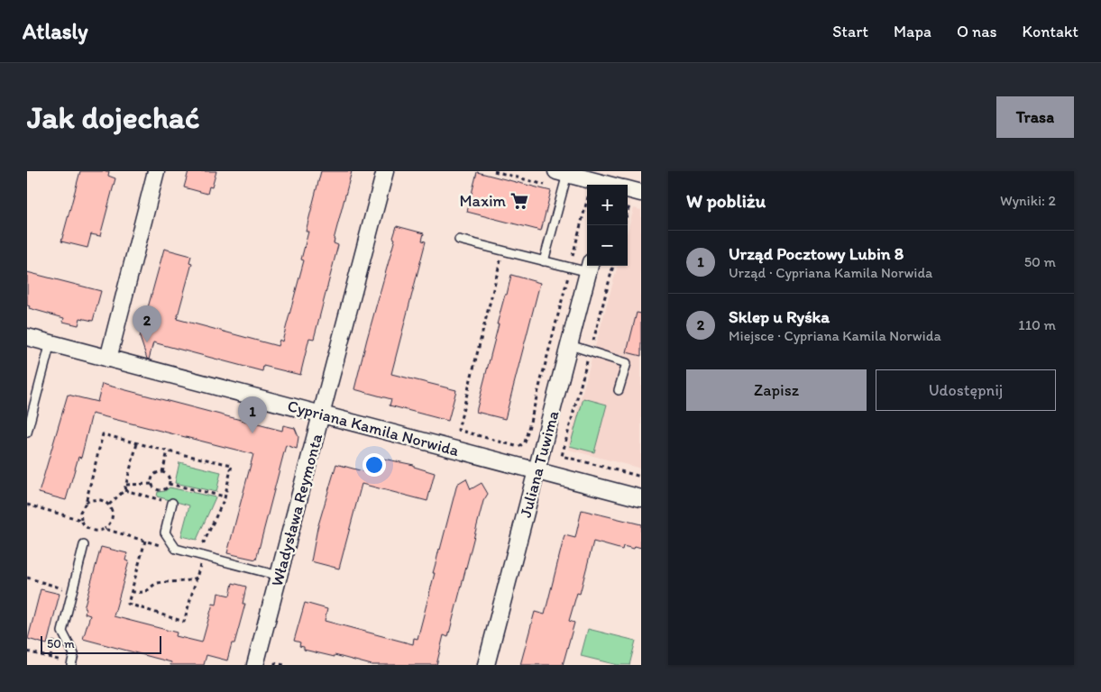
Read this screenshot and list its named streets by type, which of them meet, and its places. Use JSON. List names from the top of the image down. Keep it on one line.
{"streets":{"street":["Cypriana Kamila Norwida","Juliana Tuwima","Władysława Reymonta"]},"crossings":[["Cypriana Kamila Norwida","Juliana Tuwima"],["Cypriana Kamila Norwida","Władysława Reymonta"]],"places":{"supermarket":["Maxim"]},"scale_bar":"50 m","page":{"header":"Atlasly","nav":["Start","Mapa","O nas","Kontakt"],"buttons":["Trasa",["Zapisz","Udostępnij"]],"title":"Jak dojechać","heading":["W pobliżu","Wyniki: 2"],"map_buttons":["+","−"],"list":[{"mark":"1","name":"Urząd Pocztowy Lubin 8","note":"Urząd · Cypriana Kamila Norwida","value":"50 m"},{"mark":"2","name":"Sklep u Ryśka","note":"Miejsce · Cypriana Kamila Norwida","value":"110 m"}],"pins":["2","1"],"scale":"50 m"}}
